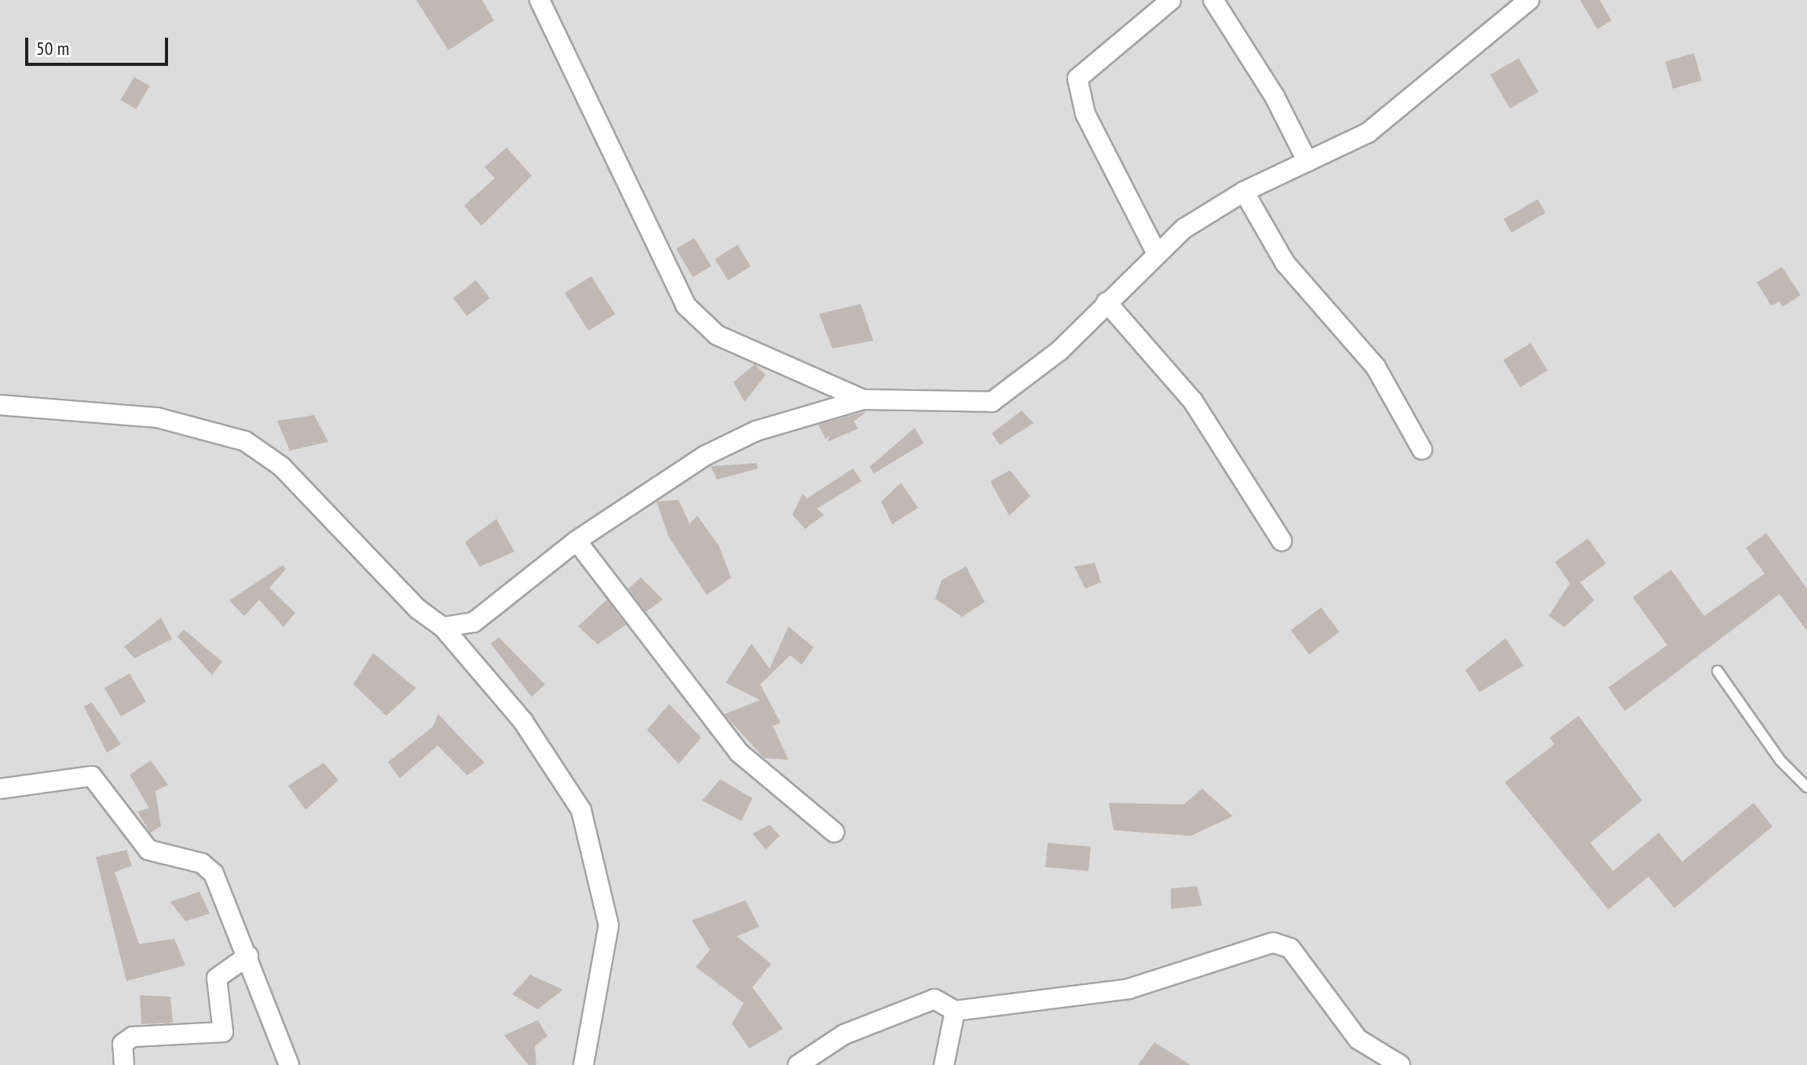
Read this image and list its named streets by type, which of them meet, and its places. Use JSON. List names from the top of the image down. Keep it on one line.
{"scale_bar":"50 m"}
